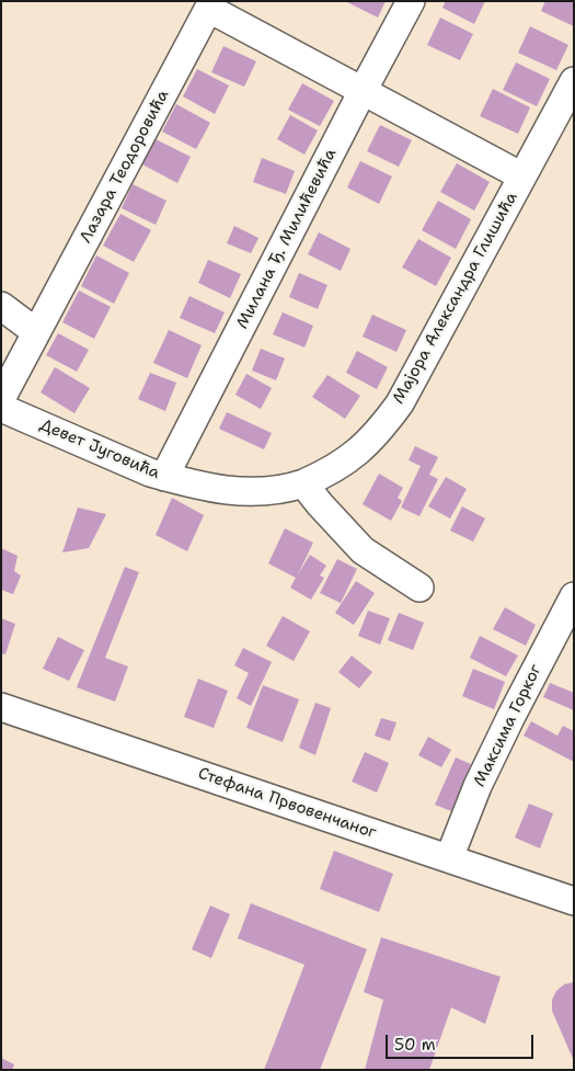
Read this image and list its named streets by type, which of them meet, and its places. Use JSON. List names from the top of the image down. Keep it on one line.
{"streets":{"street":["Лазара Теодоровића","Милана Ђ. Милићевића","Мајора Александра Глишића","Девет Југовића","Максима Горког","Стефана Првовенчаног"]},"crossings":[["Милана Ђ. Милићевића","Девет Југовића"],["Мајора Александра Глишића","Девет Југовића"],["Максима Горког","Стефана Првовенчаног"]],"scale_bar":"50 m"}
